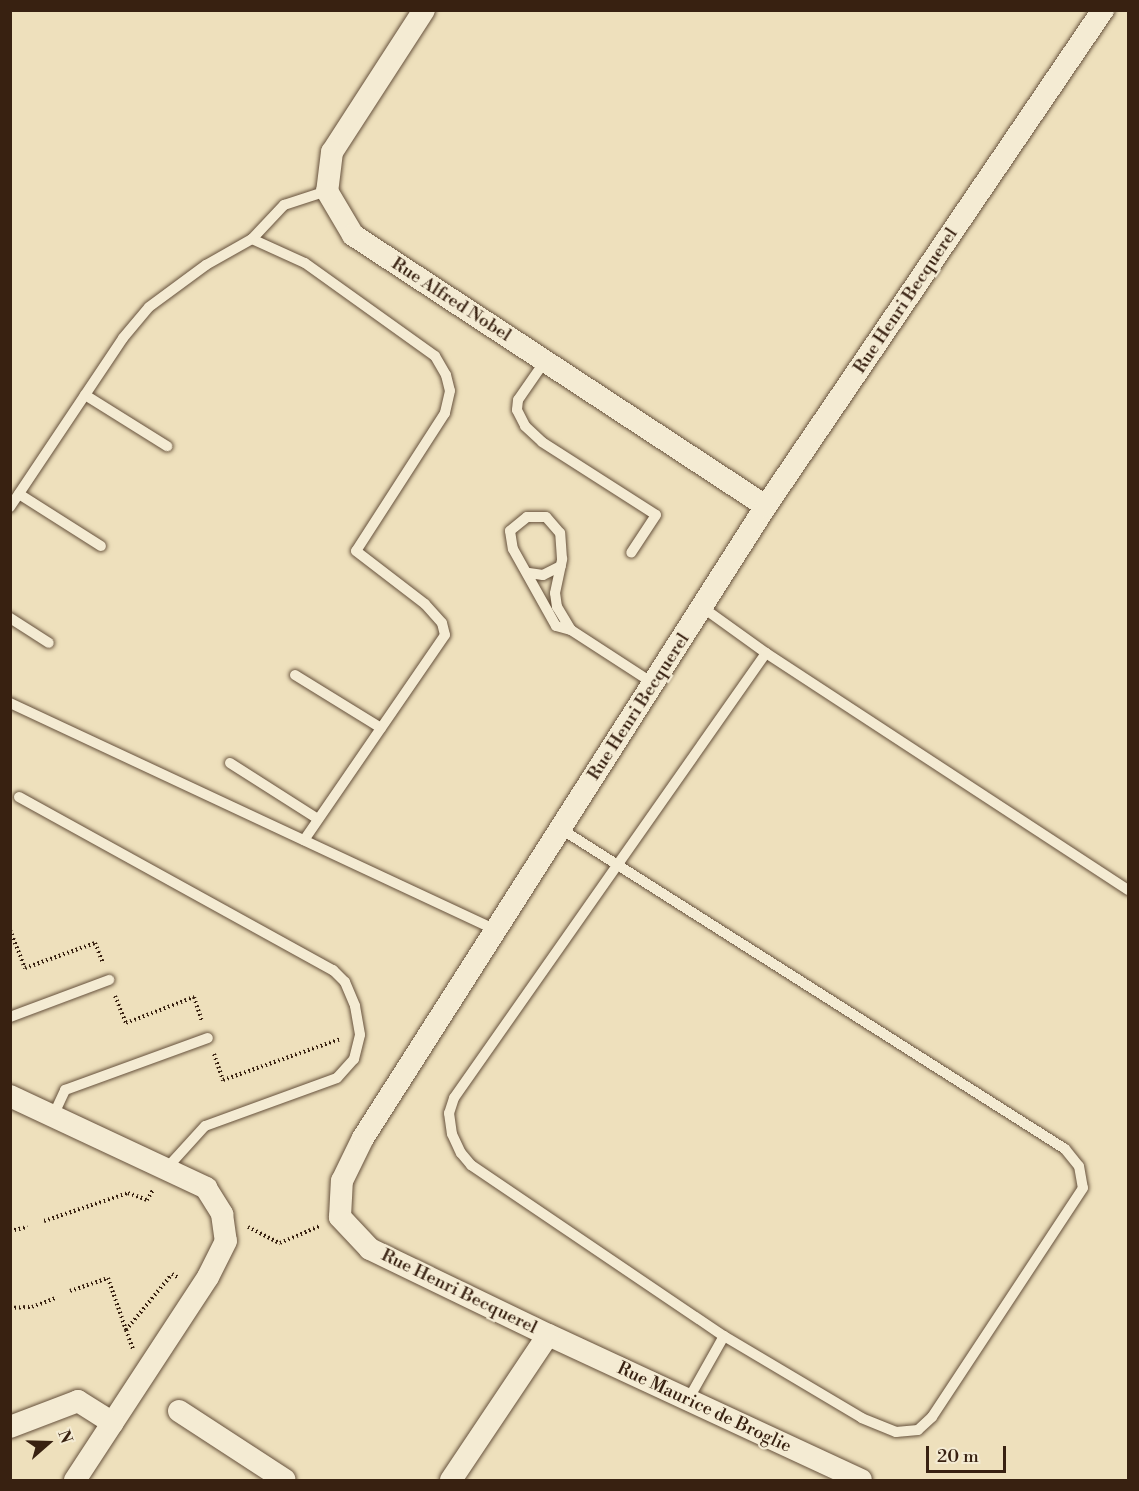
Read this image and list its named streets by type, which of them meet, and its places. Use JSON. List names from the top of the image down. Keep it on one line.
{"streets":{"street":["Rue Alfred Nobel","Rue Henri Becquerel","Rue Maurice de Broglie"]},"crossings":[["Rue Alfred Nobel","Rue Henri Becquerel"],["Rue Henri Becquerel","Rue Maurice de Broglie"]],"scale_bar":"20 m","north":"right"}
